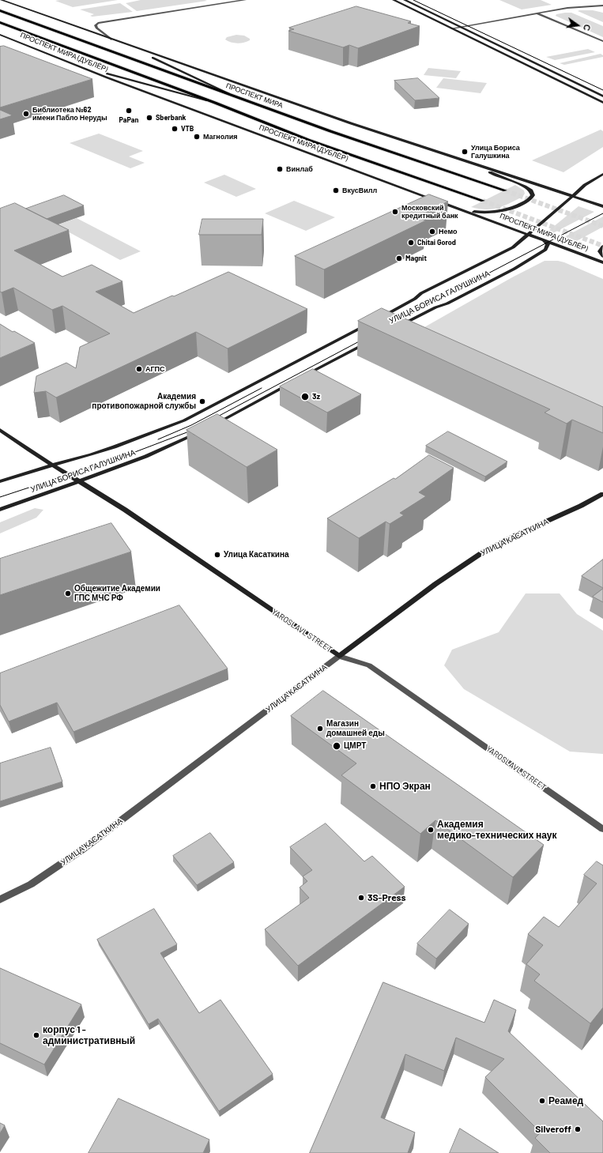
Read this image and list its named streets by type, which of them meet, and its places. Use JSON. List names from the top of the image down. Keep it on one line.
{"streets":{"main road":["ПРОСПЕКТ МИРА (ДУБЛЁР)","ПРОСПЕКТ МИРА","УЛИЦА БОРИСА ГАЛУШКИНА","УЛИЦА КАСАТКИНА","YAROSLAVL STREET"]},"crossings":[["ПРОСПЕКТ МИРА (ДУБЛЁР)","УЛИЦА БОРИСА ГАЛУШКИНА"],["УЛИЦА БОРИСА ГАЛУШКИНА","YAROSLAVL STREET"],["УЛИЦА КАСАТКИНА","YAROSLAVL STREET"]],"places":["PaPan","Библиотека №62 имени Пабло Неруды","Sberbank","VTB","Магнолия","Улица Бориса Галушкина","Винлаб","ВкусВилл","Московский кредитный банк","Немо","Chitai Gorod","Magnit","АГПС","3z","Академия противопожарной службы","Улица Касаткина","Общежитие Академии ГПС МЧС РФ","Магазин домашней еды","ЦМРТ","НПО Экран","Академия медико-технических наук","3S-Press","корпус 1 - административный","Реамед","Silveroff"],"north":"right"}
